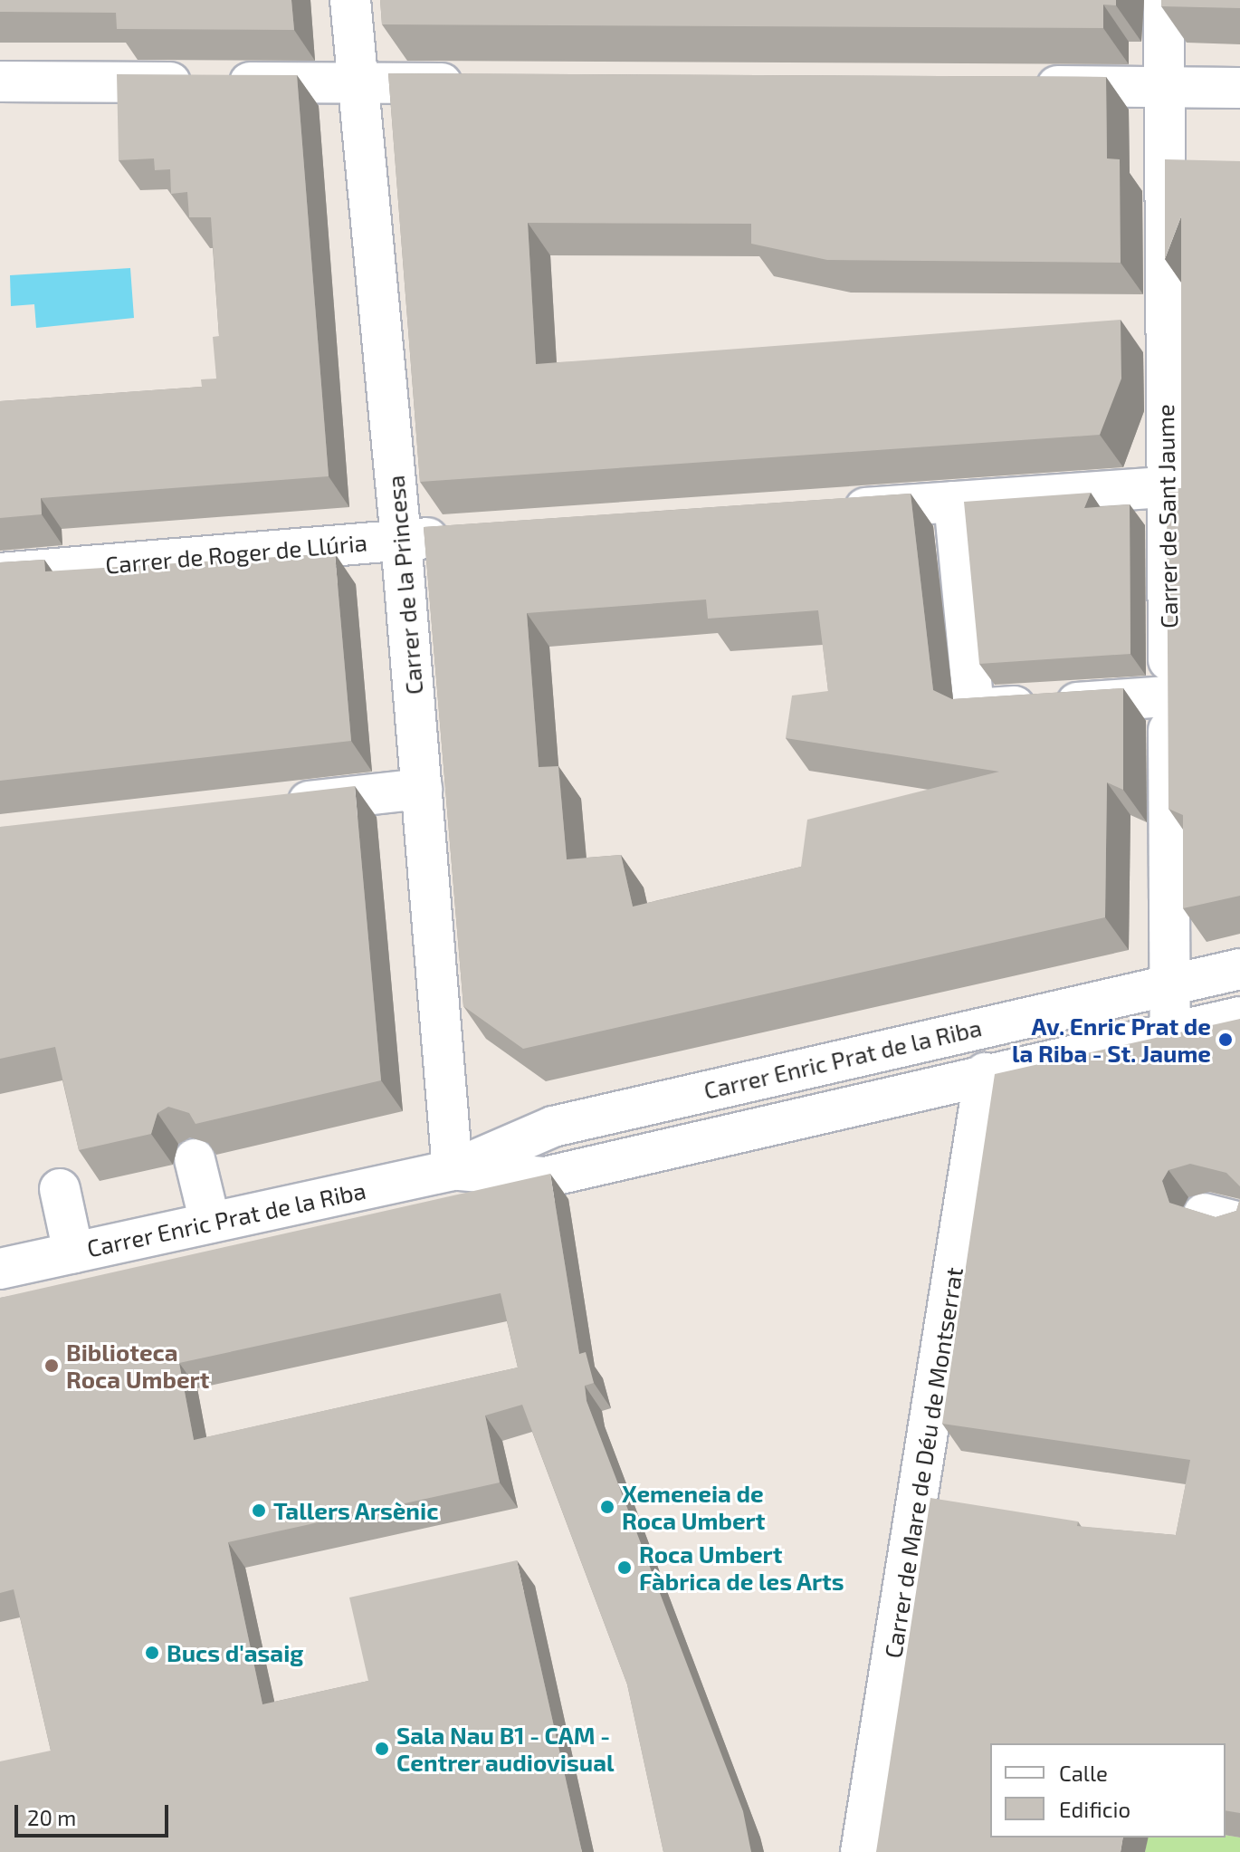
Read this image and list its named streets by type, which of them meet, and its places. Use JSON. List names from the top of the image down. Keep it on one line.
{"streets":{"street":["Carrer de Sant Jaume","Carrer de Roger de Llúria","Carrer de la Princesa","Carrer Enric Prat de la Riba","Carrer de Mare de Déu de Montserrat"]},"crossings":[["Carrer de Sant Jaume","Carrer Enric Prat de la Riba"],["Carrer de Roger de Llúria","Carrer de la Princesa"],["Carrer de la Princesa","Carrer Enric Prat de la Riba"],["Carrer Enric Prat de la Riba","Carrer de Mare de Déu de Montserrat"]],"places":["Av. Enric Prat de la Riba - St. Jaume","Biblioteca Roca Umbert","Xemeneia de Roca Umbert","Tallers Arsènic","Roca Umbert Fàbrica de les Arts","Bucs d'asaig","Sala Nau B1 - CAM - Centrer audiovisual"],"legend":["Calle","Edificio"],"scale_bar":"20 m"}
